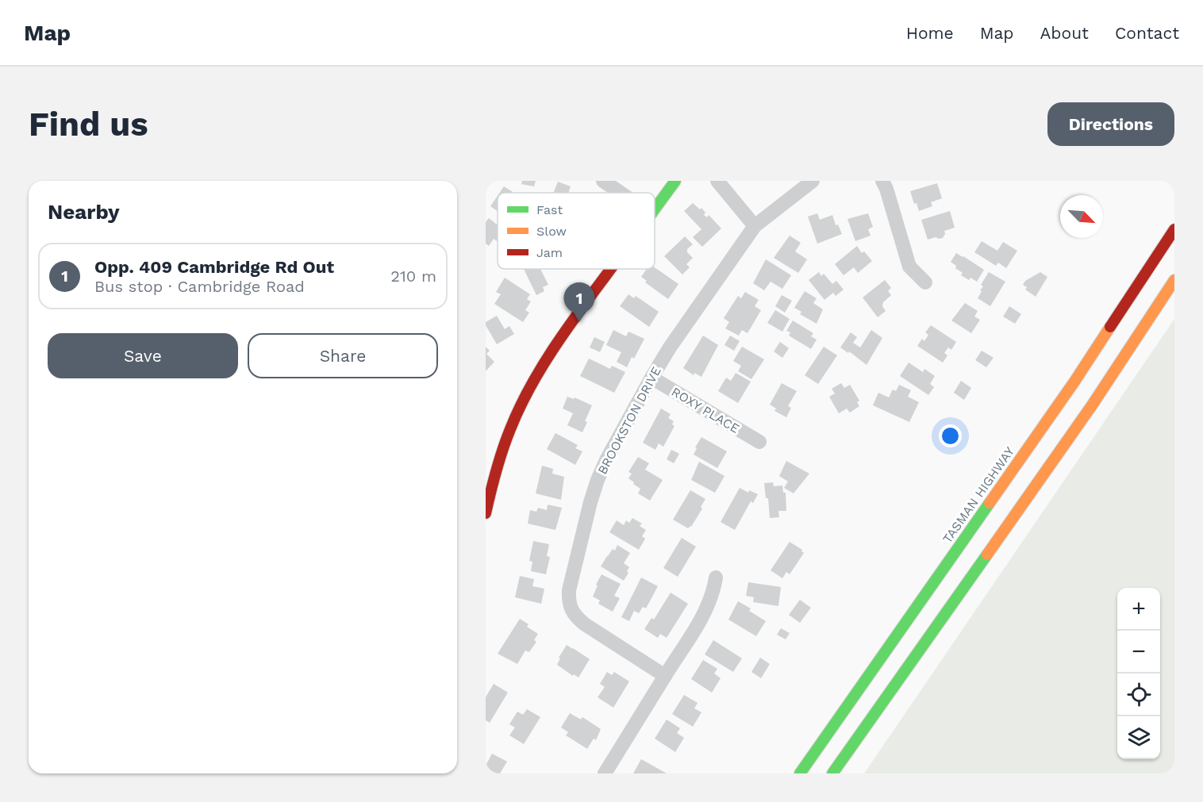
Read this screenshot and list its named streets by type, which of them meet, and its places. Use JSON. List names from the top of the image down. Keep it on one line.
{"streets":{"main road":["TASMAN HIGHWAY"],"street":["ROXY PLACE","BROOKSTON DRIVE"]},"crossings":[["ROXY PLACE","BROOKSTON DRIVE"]],"legend":["Fast","Slow","Jam"],"north":"bottom right","page":{"header":"Map","nav":["Home","Map","About","Contact"],"buttons":["Directions",["Save","Share"]],"title":"Find us","heading":"Nearby","list":[{"mark":"1","name":"Opp. 409 Cambridge Rd Out","note":"Bus stop · Cambridge Road","value":"210 m"}],"pins":"1","map_buttons":["+","−"]}}
